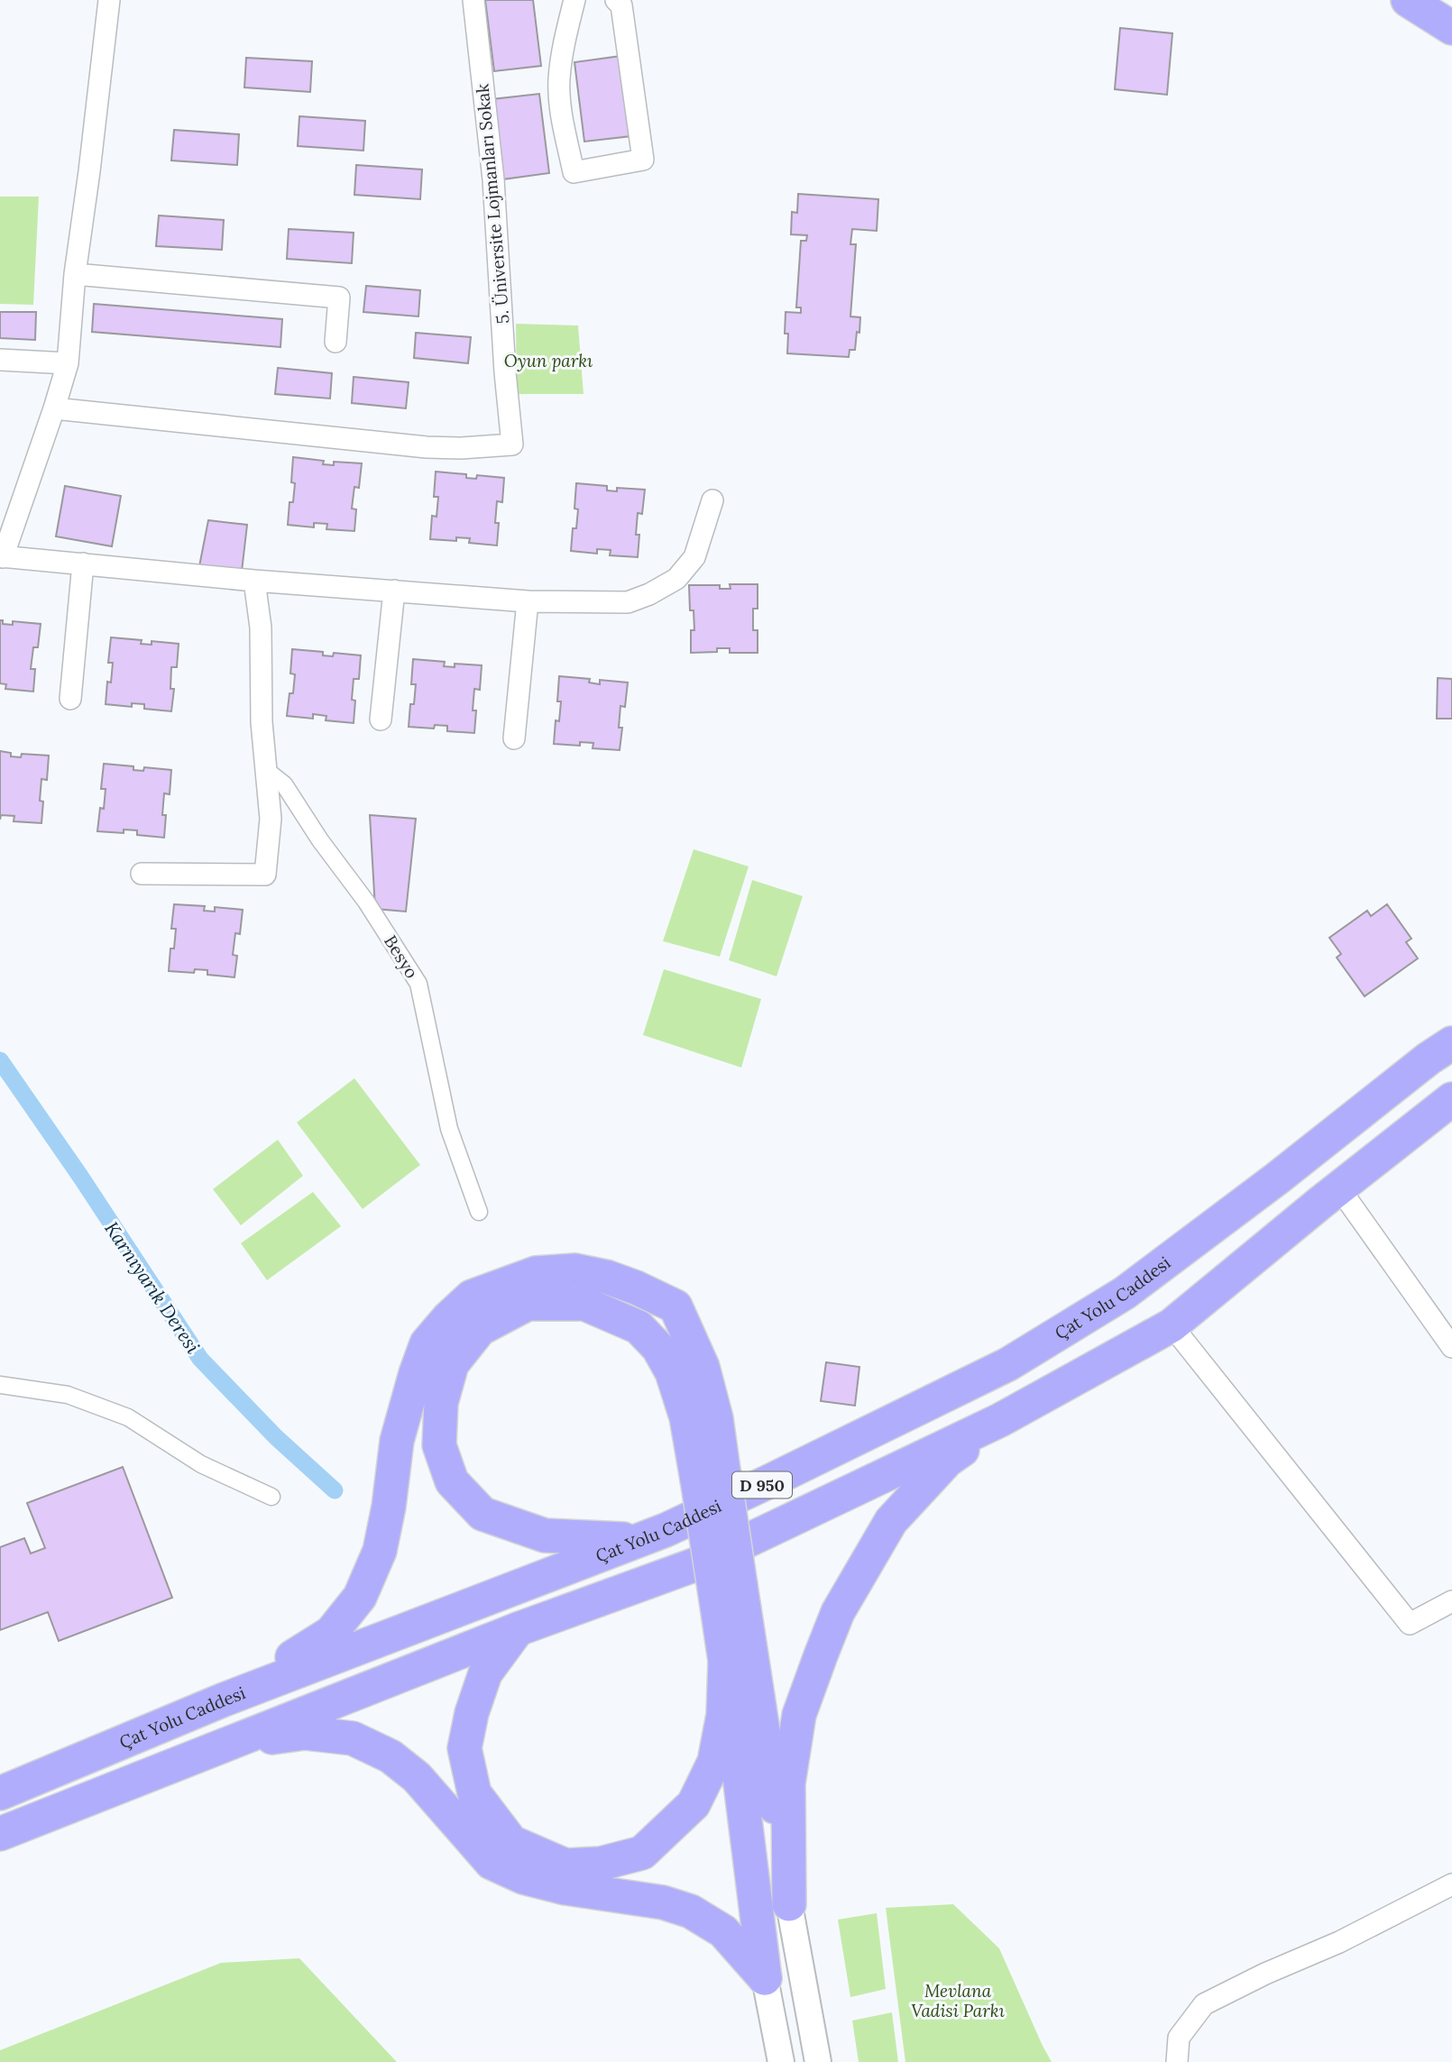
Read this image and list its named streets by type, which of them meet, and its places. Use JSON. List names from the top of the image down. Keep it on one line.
{"streets":{"highway":["Çat Yolu Caddesi","D 950"],"street":["5. Üniversite Lojmanları Sokak","Besyo"]},"water":["Karnıyarık Deresi"],"parks":["Oyun parkı","Mevlana Vadisi Parkı"]}
